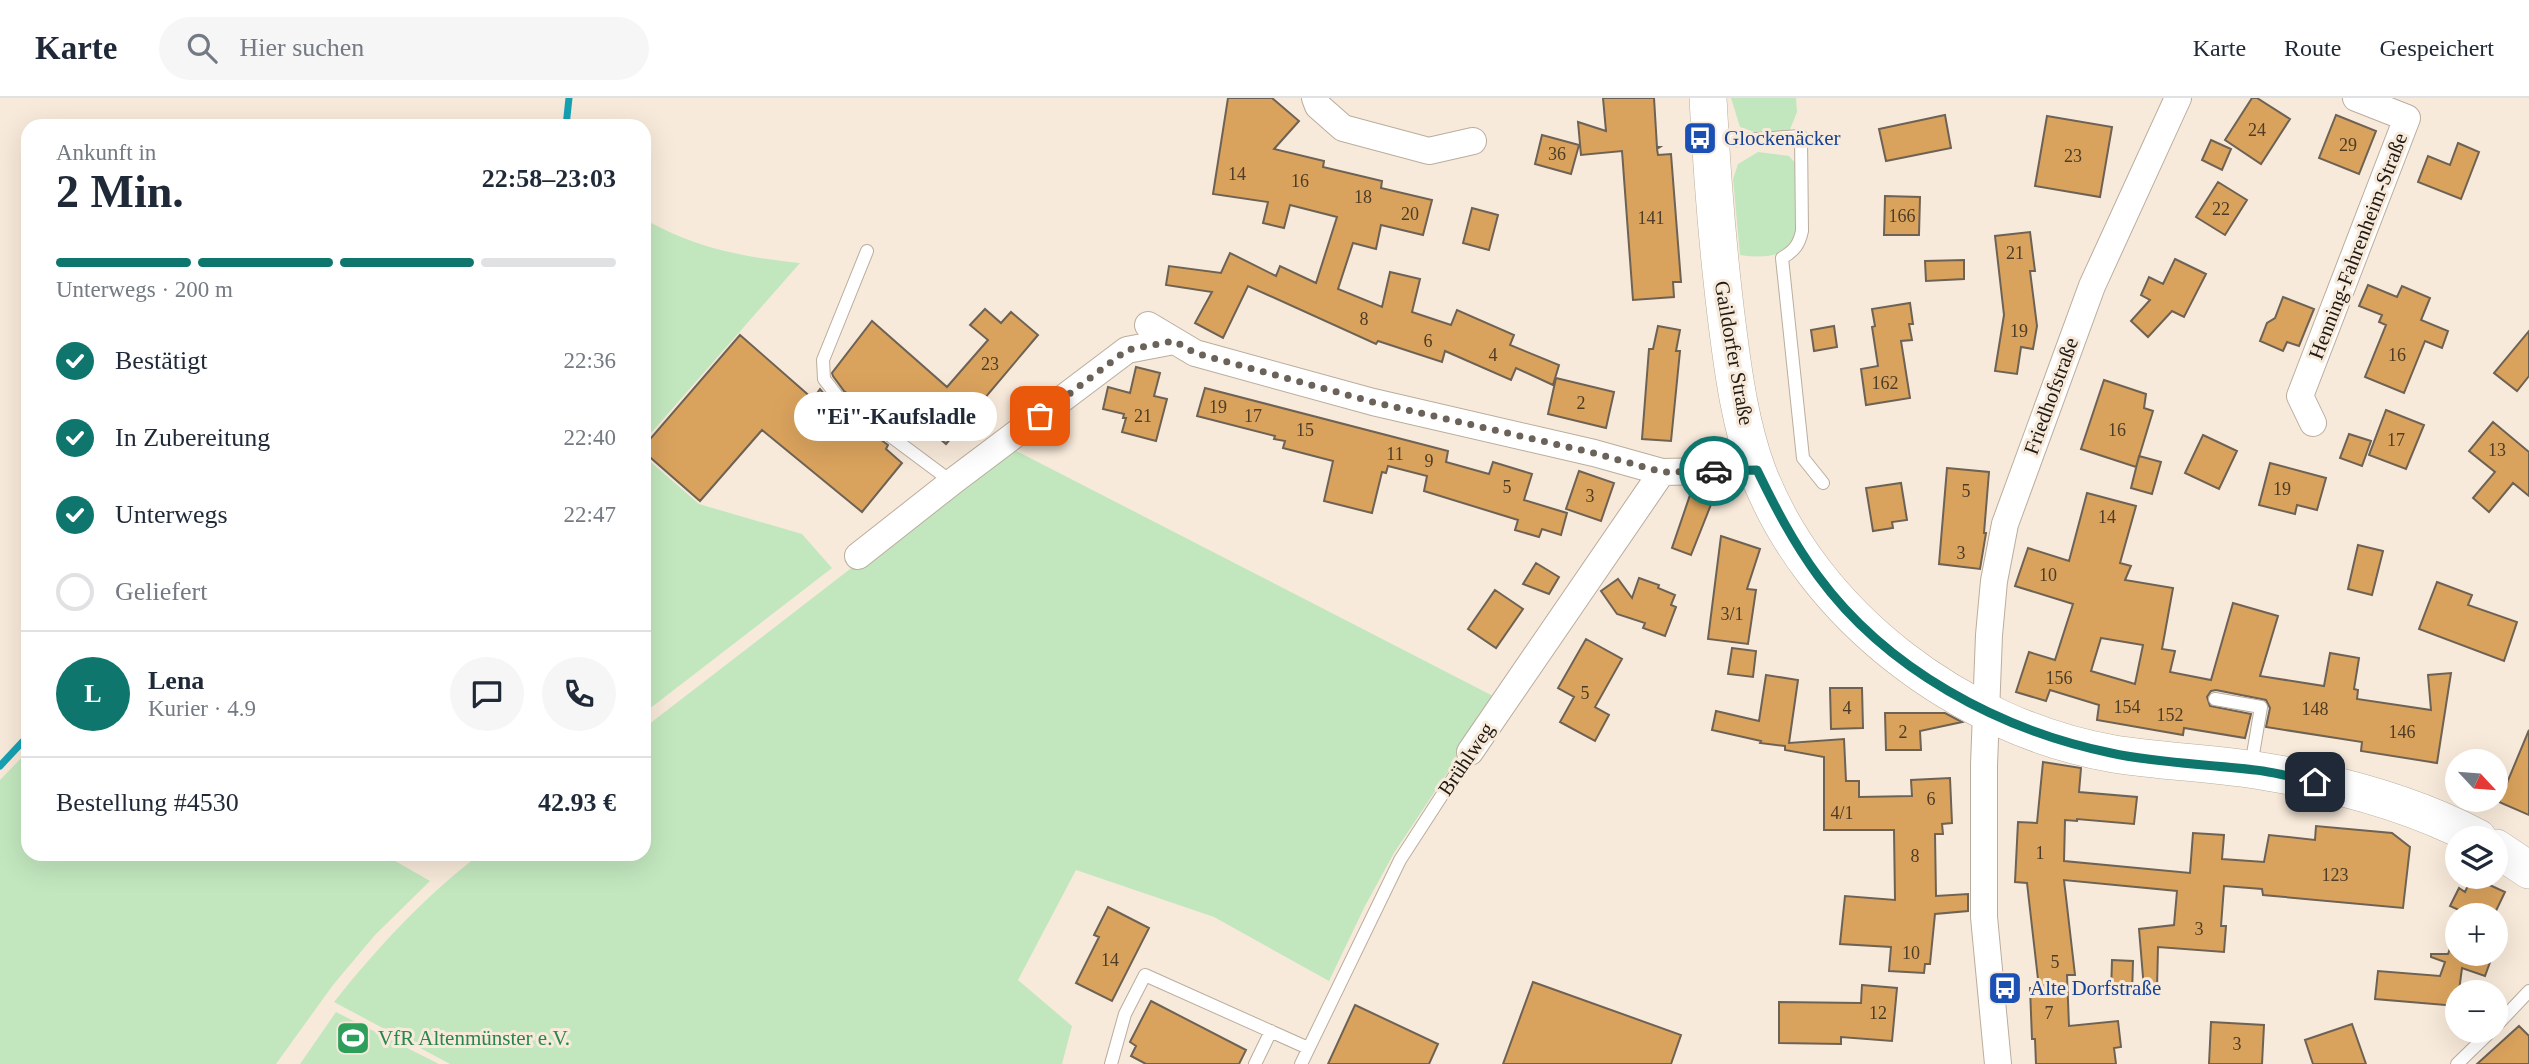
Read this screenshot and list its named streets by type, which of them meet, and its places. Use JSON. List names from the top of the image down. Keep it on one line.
{"streets":{"main road":["Gaildorfer Straße"],"street":["Henning-Fahrenheim-Straße","Friedhofstraße","Brühlweg"]},"crossings":[["Gaildorfer Straße","Friedhofstraße"]],"places":{"bus stop":["Glockenäcker","Alte Dorfstraße"],"other":["\"Ei\"-Kaufsladle"],"sports":["VfR Altenmünster e.V."]},"house_numbers":["24","29","36","23","14","16","18","22","20","166","141","21","8","19","6","4","16","23","162","2","19","21","17","15","16","17","13","11","9","5","19","5","3","14","3","10","3/1","156","5","154","4","148","152","2","146","6","4/1","1","8","123","3","10","14","5","12","7","3"],"north":"bottom right","page":{"header":"Karte","search":"Hier suchen","nav":["Karte","Route","Gespeichert"],"heading":["2 Min.","Ankunft in","22:58–23:03"],"panel":["Lena","Kurier · 4.9","Bestellung #4530","42.93 €"],"bar":"Unterwegs · 200 m","list":[["Bestätigt","22:36"],["In Zubereitung","22:40"],["Unterwegs","22:47"],"Geliefert"],"bubble":"\"Ei\"-Kaufsladle","round":"L","map_buttons":["+","−"]}}
